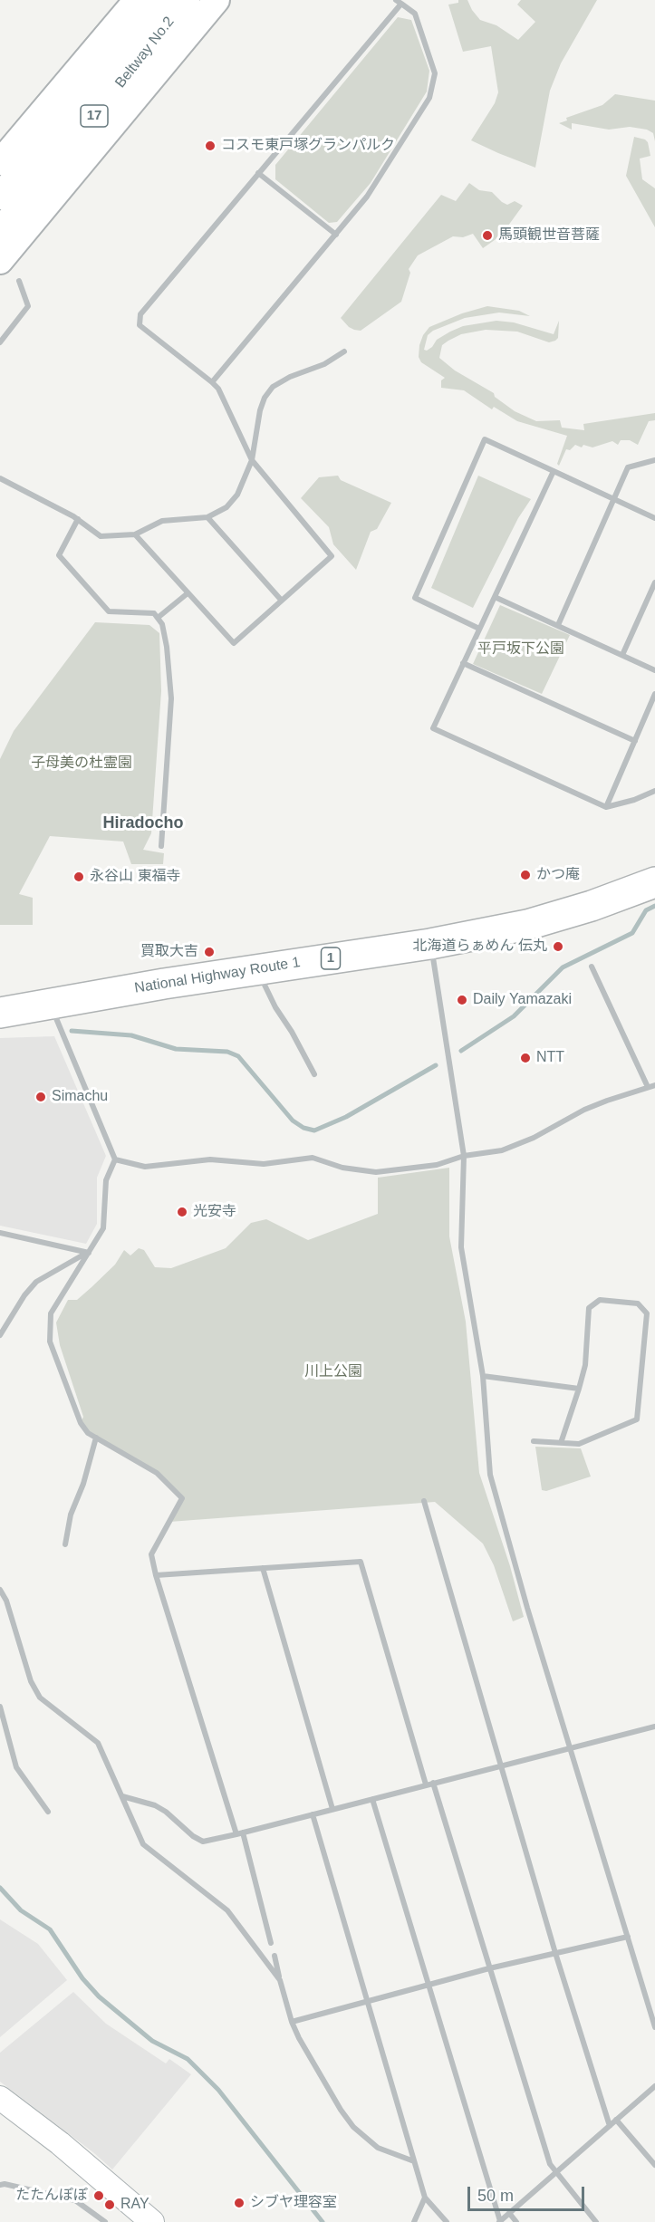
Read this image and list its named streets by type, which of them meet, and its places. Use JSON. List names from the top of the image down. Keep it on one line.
{"streets":{"highway":["1","National Highway Route 1"],"main road":["Beltway No.2","17"]},"districts":["Hiradocho"],"parks":["平戸坂下公園","子母美の杜霊園","川上公園"],"places":["コスモ東戸塚グランパルク","馬頭観世音菩薩","かつ庵","永谷山 東福寺","北海道らぁめん 伝丸","買取大吉","Daily Yamazaki","NTT","Simachu","光安寺","たたんぽぽ","シブヤ理容室","RAY"],"scale_bar":"50 m"}
